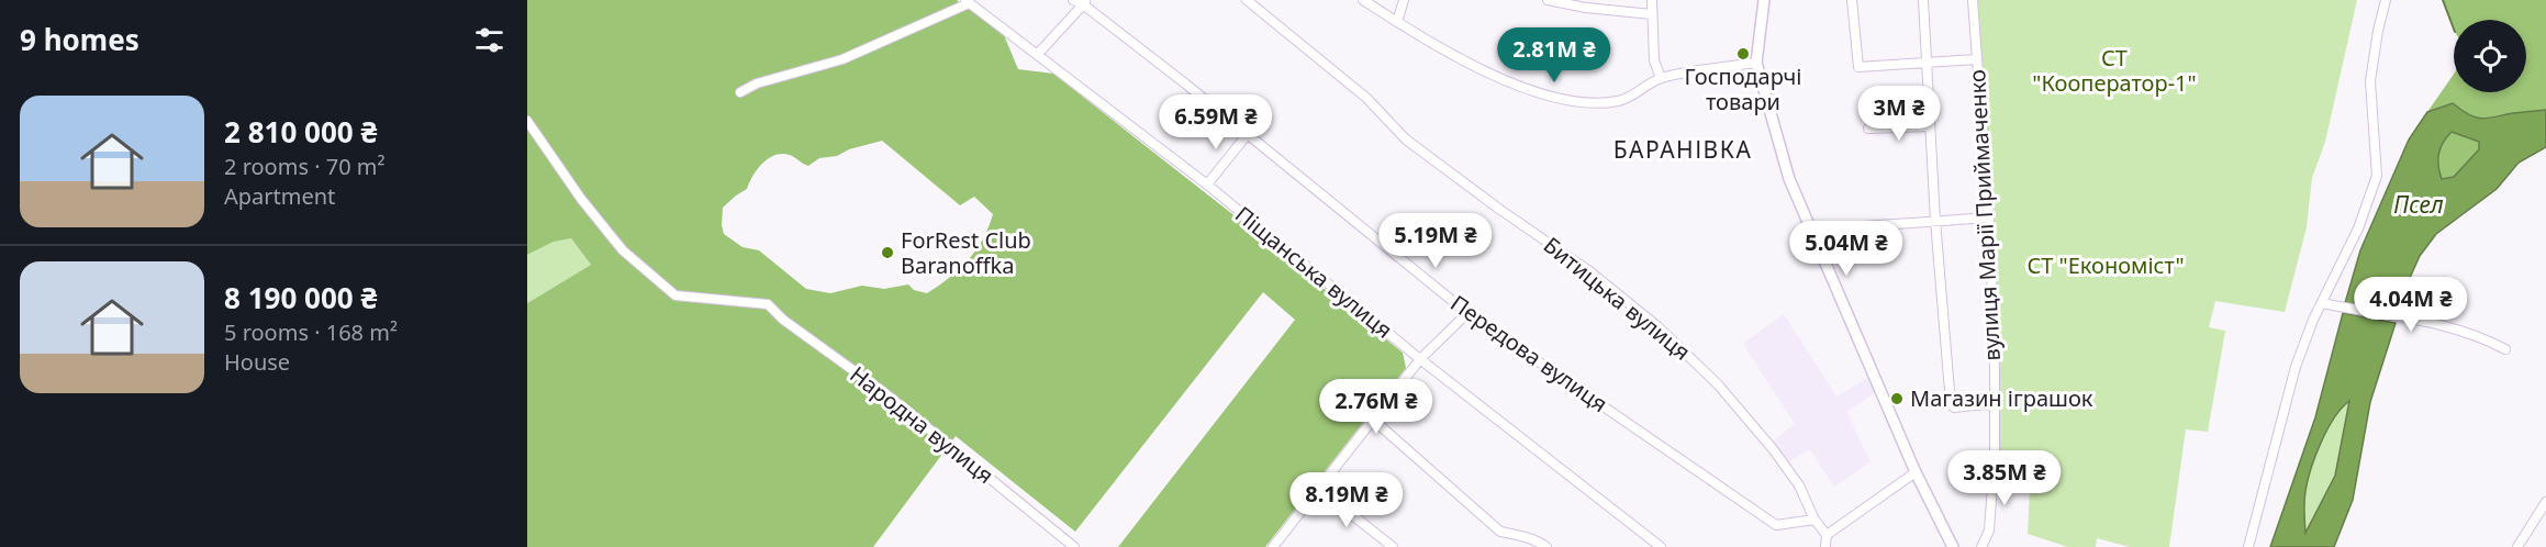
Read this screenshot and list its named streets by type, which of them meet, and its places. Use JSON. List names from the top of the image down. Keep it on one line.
{"streets":{"street":["вулиця Марії Приймаченко","Піщанська вулиця","Битицька вулиця","Передова вулиця","Народна вулиця"]},"crossings":[["Битицька вулиця","Передова вулиця"]],"districts":["БАРАНІВКА"],"water":["Псел"],"parks":["СТ \"Кооператор-1\"","СТ \"Економіст\""],"places":["Господарчі товари","ForRest Club Baranoffka","Магазин іграшок"],"page":{"heading":"9 homes","price":["2.81M ₴","3M ₴","6.59M ₴","5.19M ₴","5.04M ₴","4.04M ₴","2.76M ₴","3.85M ₴","8.19M ₴"],"list":[{"name":"2 810 000 ₴","note":"2 rooms · 70 m² · Apartment"},{"name":"8 190 000 ₴","note":"5 rooms · 168 m² · House"}]}}
